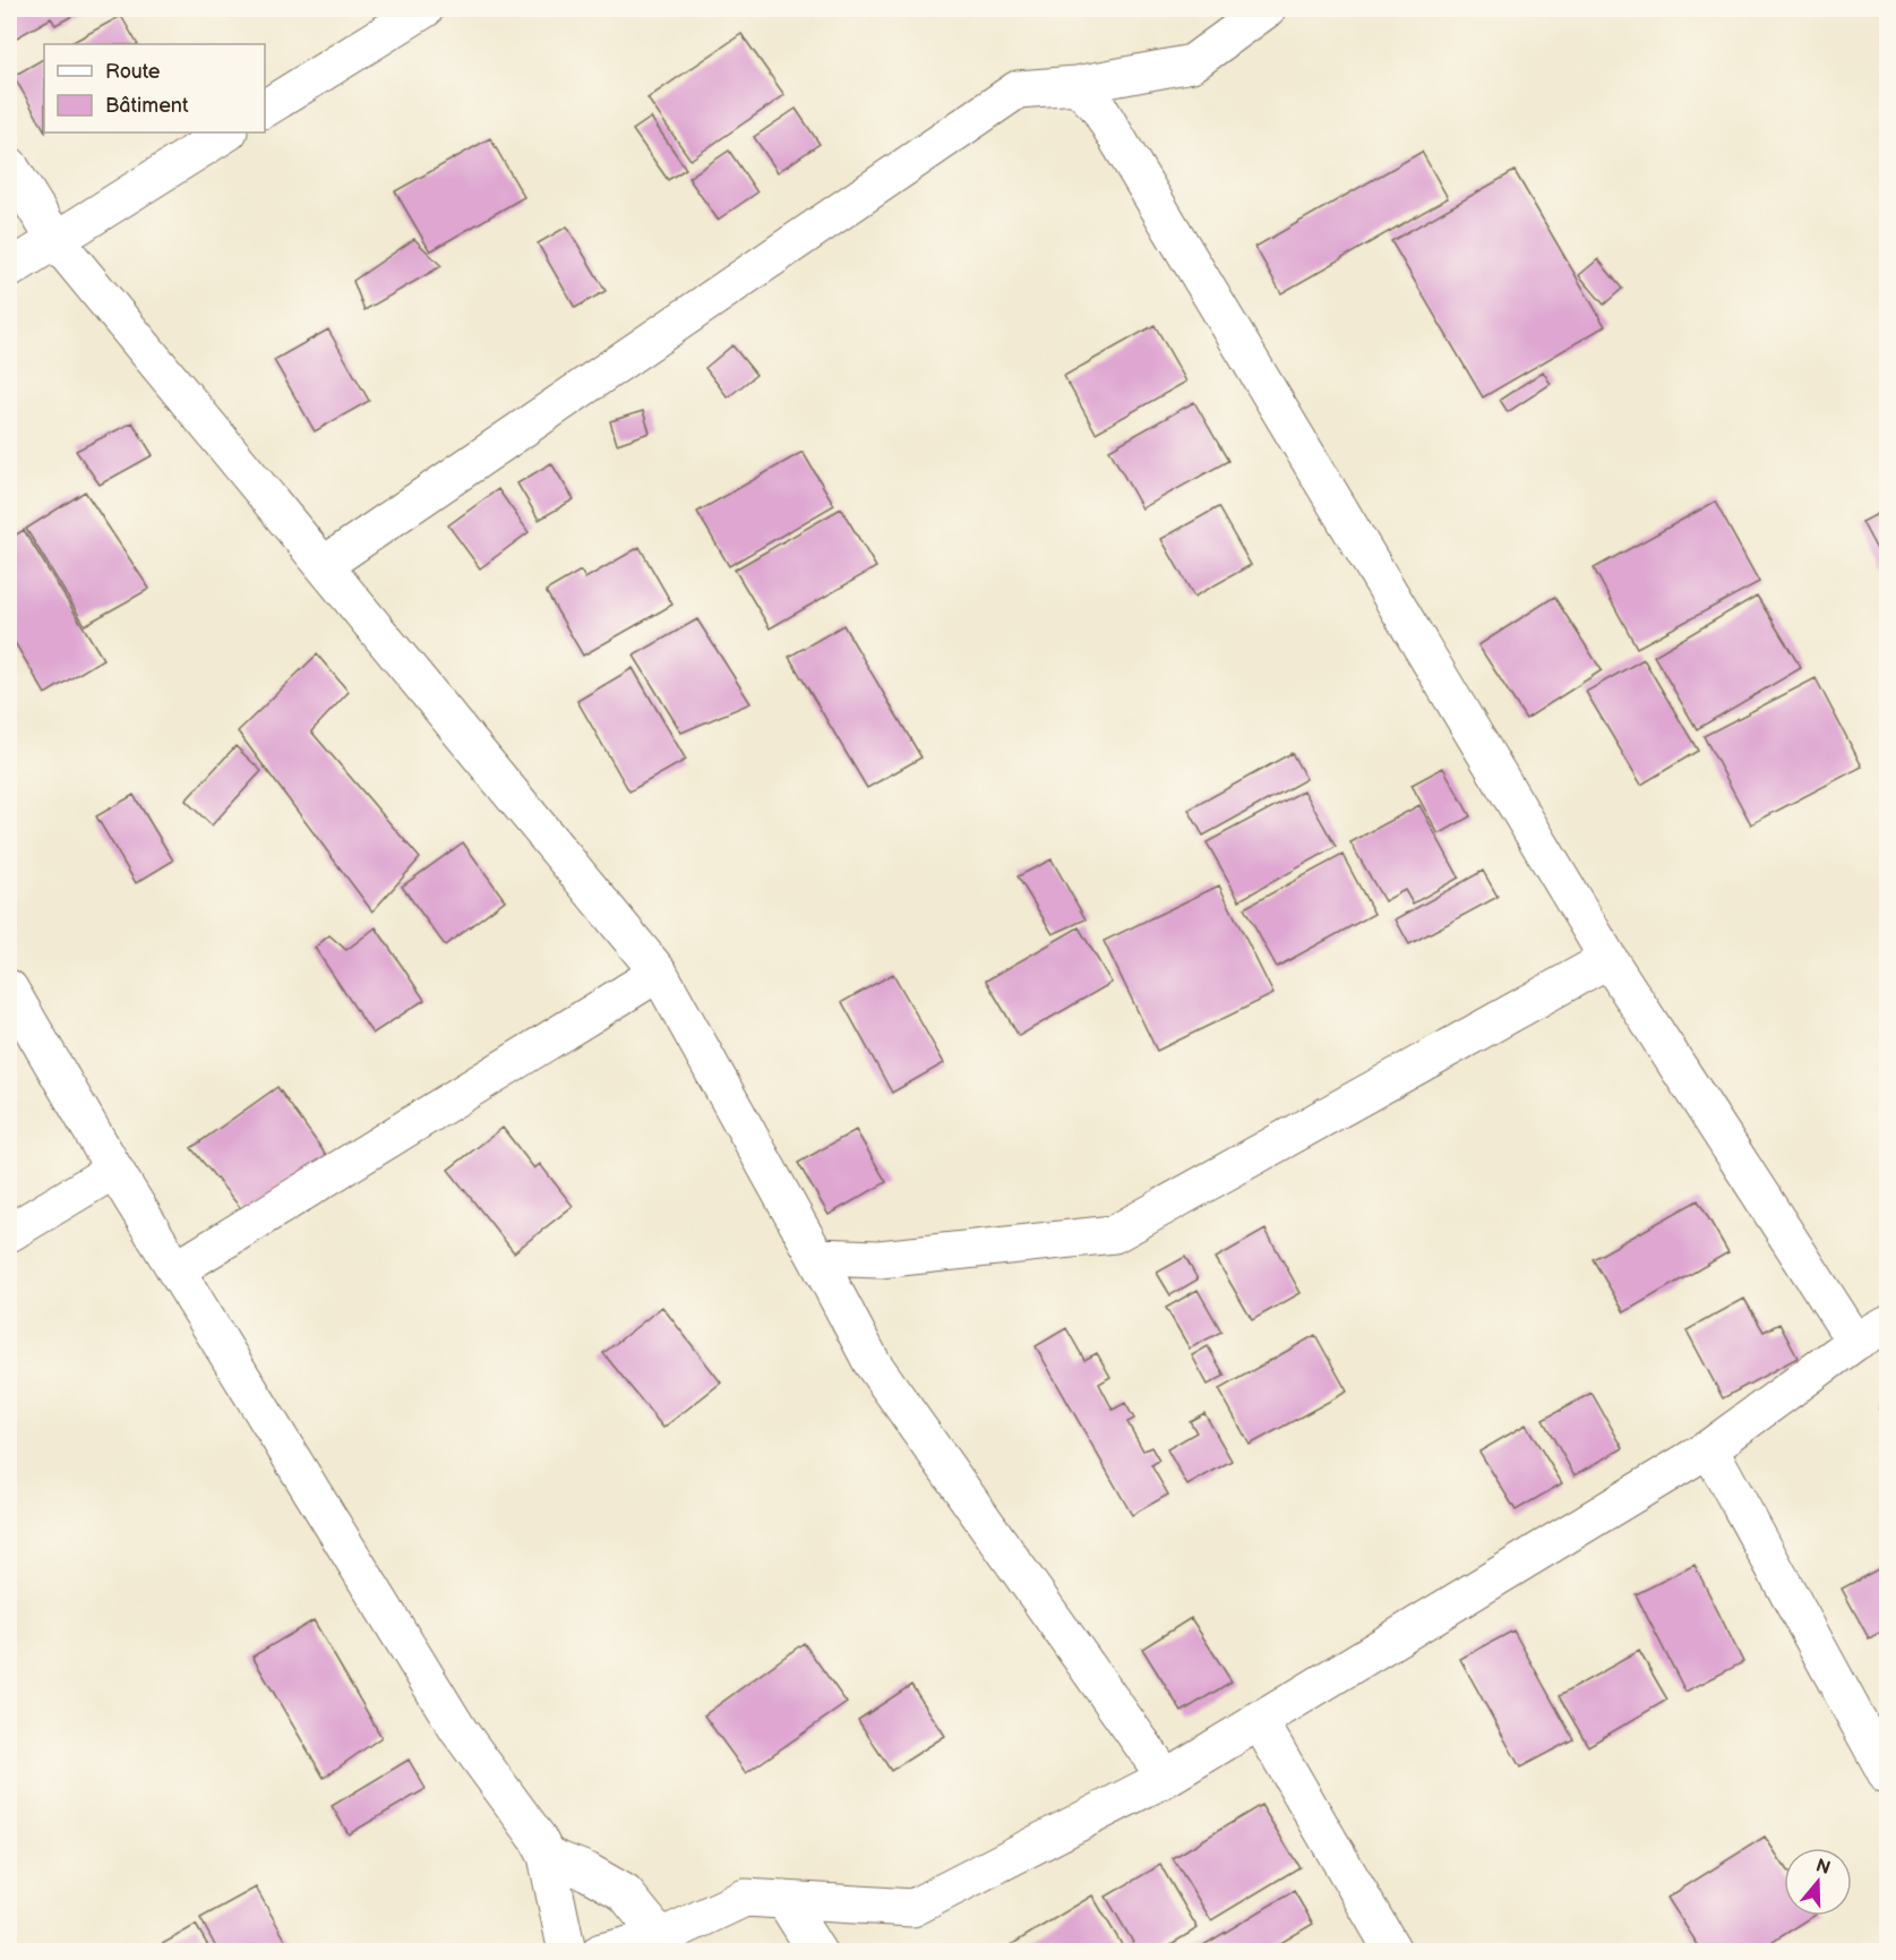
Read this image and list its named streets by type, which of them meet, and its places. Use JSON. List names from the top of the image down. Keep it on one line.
{"legend":["Route","Bâtiment"],"north":"top"}
